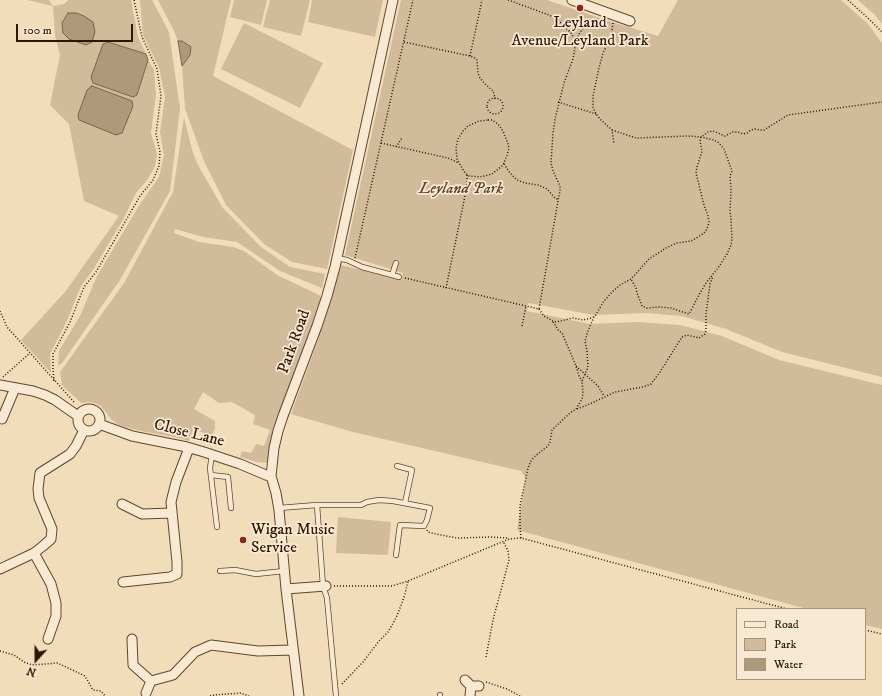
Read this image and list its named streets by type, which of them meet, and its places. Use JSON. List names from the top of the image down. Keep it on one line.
{"streets":{"street":["Park Road","Close Lane"]},"crossings":[["Park Road","Close Lane"]],"parks":["Leyland Park"],"places":["Leyland Avenue/Leyland Park","Wigan Music Service"],"legend":["Road","Park","Water"],"scale_bar":"100 m","north":"bottom"}
